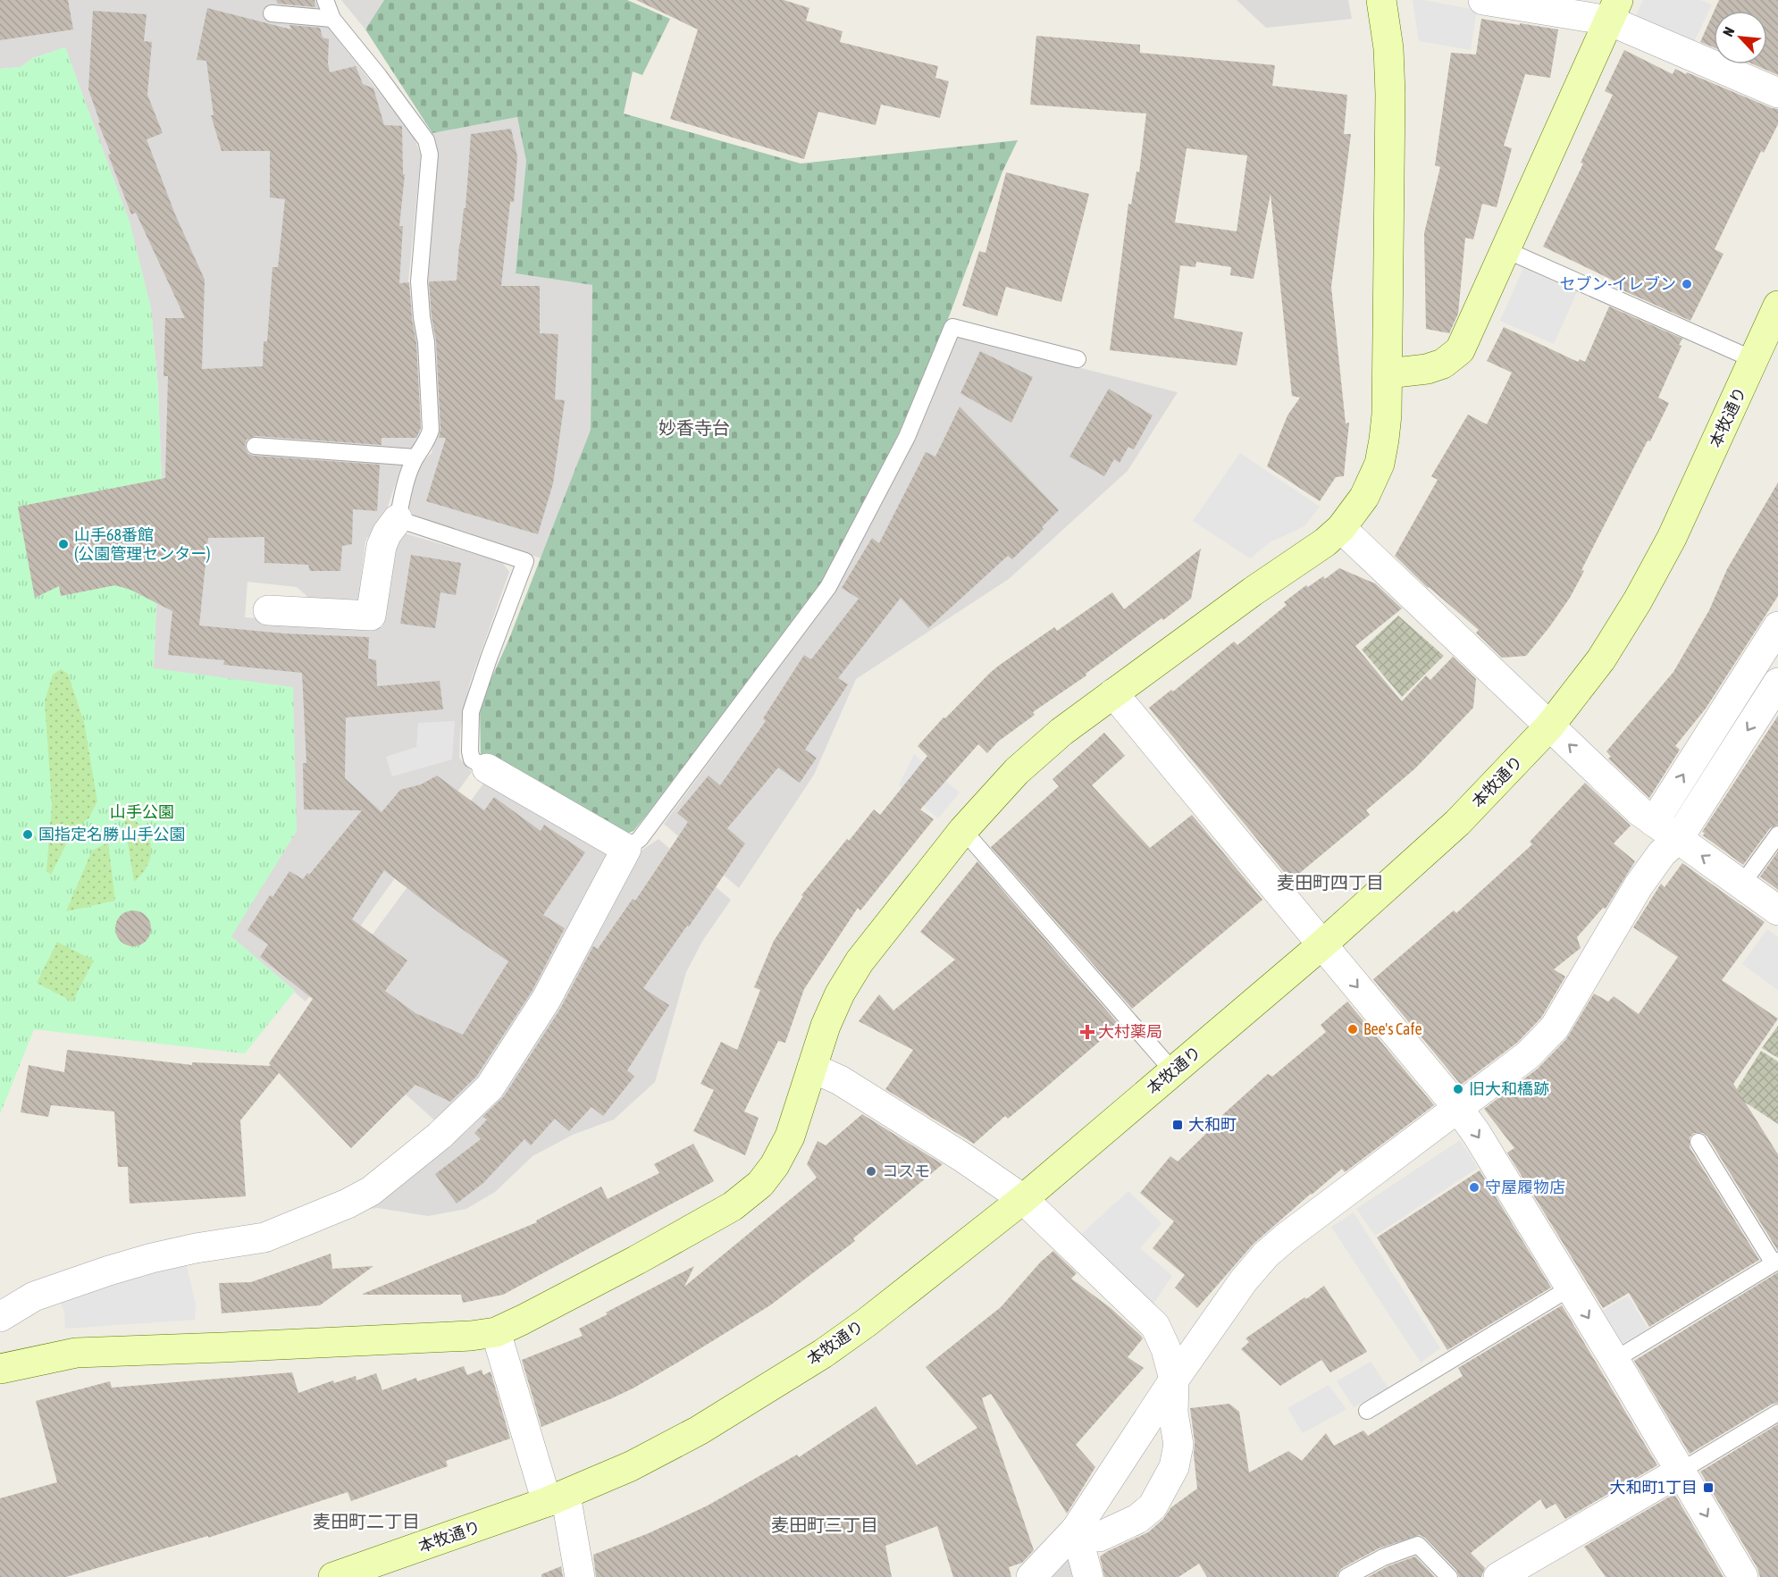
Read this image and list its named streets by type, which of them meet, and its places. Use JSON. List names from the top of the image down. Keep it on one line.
{"streets":{"street":["本牧通り"]},"districts":["妙香寺台","麦田町四丁目","麦田町二丁目","麦田町三丁目"],"parks":["山手公園"],"places":{"other":["セブン-イレブン","山手68番館 (公園管理センター)","国指定名勝 山手公園","Bee's Cafe","旧大和橋跡","コスモ","守屋履物店"],"health":["大村薬局"],"transit":["大和町","大和町1丁目"]},"north":"top left"}
